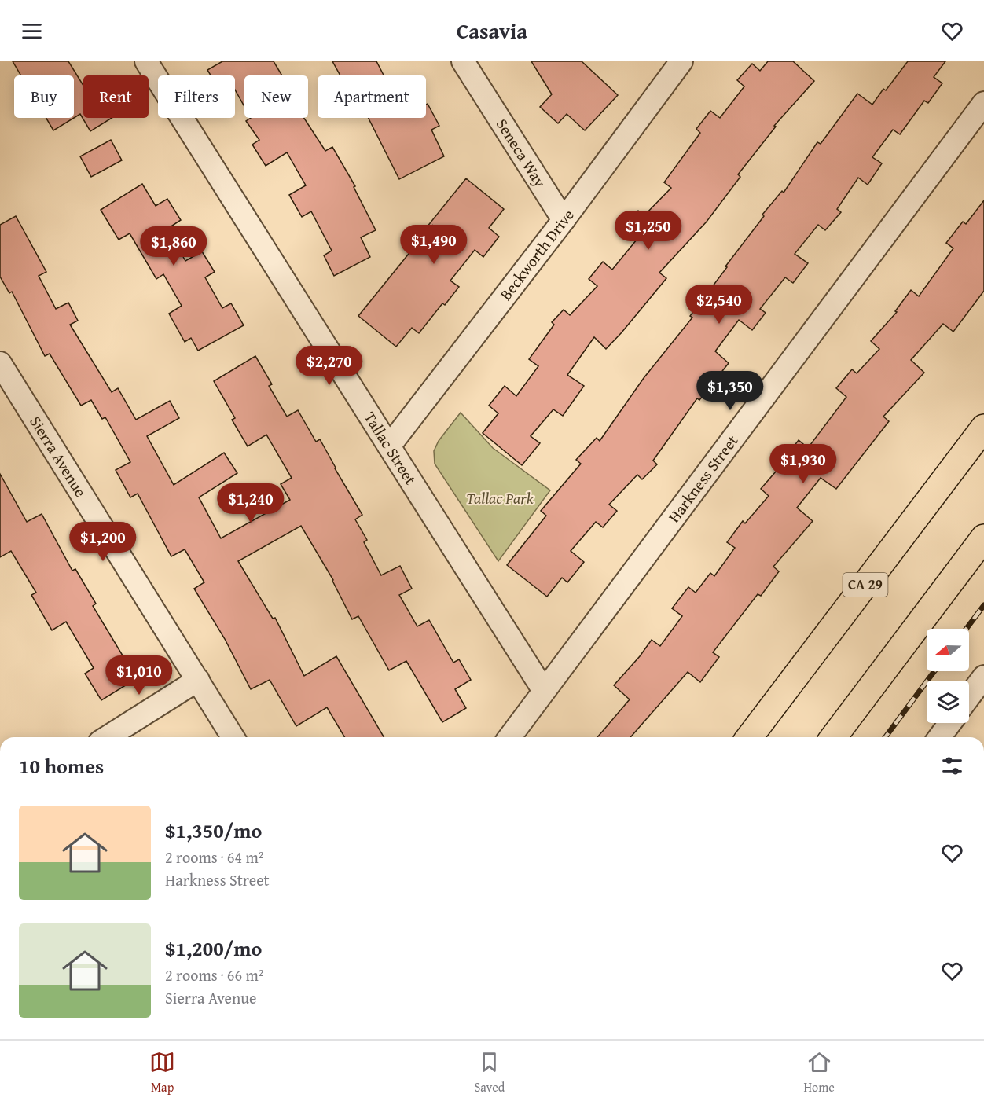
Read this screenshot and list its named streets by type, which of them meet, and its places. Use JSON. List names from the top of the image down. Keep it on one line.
{"streets":{"highway":["CA 29"],"street":["Seneca Way","Beckworth Drive","Tallac Street","Sierra Avenue","Harkness Street"]},"crossings":[["Seneca Way","Beckworth Drive"],["Beckworth Drive","Tallac Street"],["Tallac Street","Harkness Street"]],"parks":["Tallac Park"],"north":"left","page":{"header":"Casavia","chip":["Buy","Rent","Filters","New","Apartment"],"price":["$1,250","$1,490","$1,860","$2,540","$2,270","$1,350","$1,930","$1,240","$1,200","$1,010"],"heading":"10 homes","list":[{"name":"$1,350/mo","note":"2 rooms · 64 m² · Harkness Street"},{"name":"$1,200/mo","note":"2 rooms · 66 m² · Sierra Avenue"}],"tabs":["Map","Saved","Home"]}}
